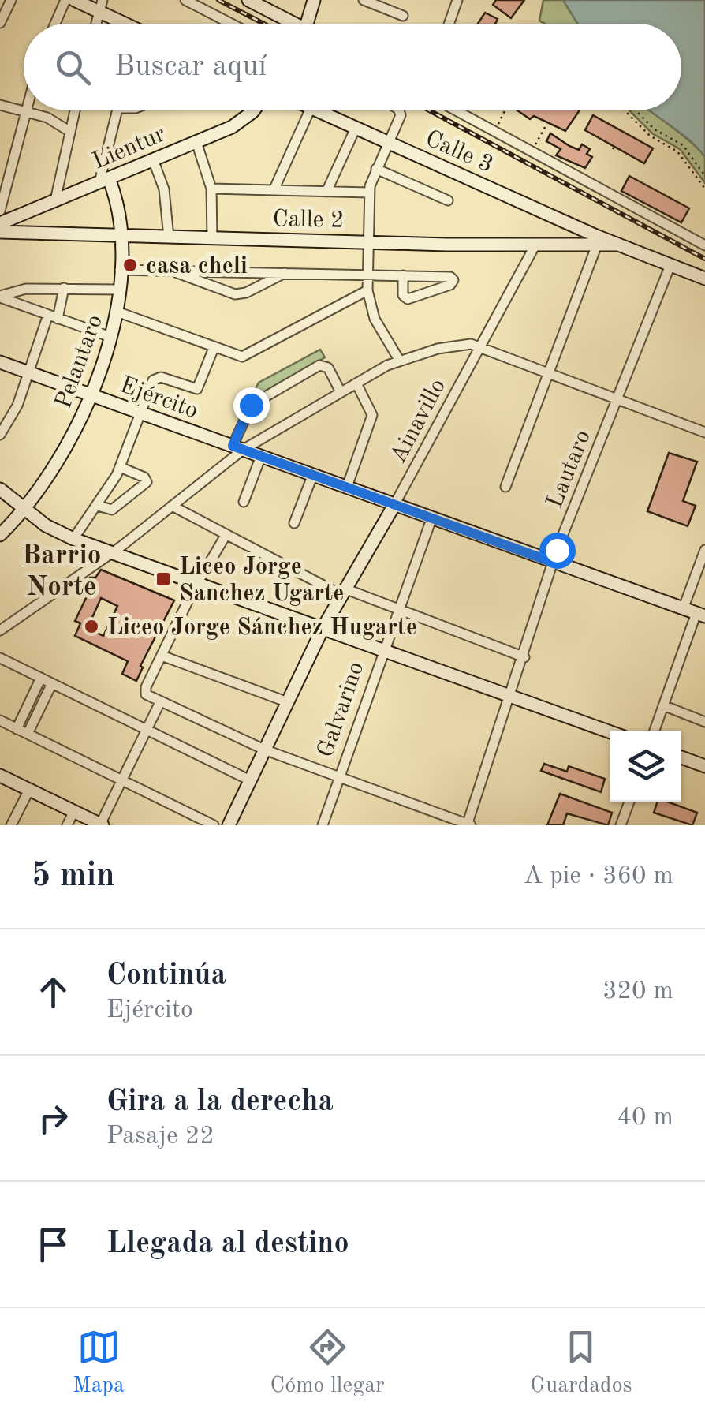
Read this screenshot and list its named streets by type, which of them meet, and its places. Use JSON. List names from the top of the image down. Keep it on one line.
{"streets":{"street":["Lientur","Calle 3","Calle 2","Pelantaro","Ejército","Ainavillo","Lautaro","Galvarino"]},"crossings":[["Lientur","Pelantaro"],["Calle 3","Calle 2"],["Calle 3","Ainavillo"],["Calle 2","Pelantaro"],["Calle 2","Ainavillo"],["Calle 2","Lautaro"],["Pelantaro","Ejército"],["Ejército","Ainavillo"],["Ejército","Lautaro"],["Ejército","Galvarino"]],"districts":["Barrio Norte"],"places":{"other":["casa cheli","Liceo Jorge Sánchez Hugarte"],"transit":["Liceo Jorge Sanchez Ugarte"]},"page":{"search":"Buscar aquí","heading":["5 min","A pie · 360 m"],"list":[["Continúa","Ejército","320 m"],["Gira a la derecha","Pasaje 22","40 m"],"Llegada al destino"],"nav":["Mapa","Cómo llegar","Guardados"]}}
